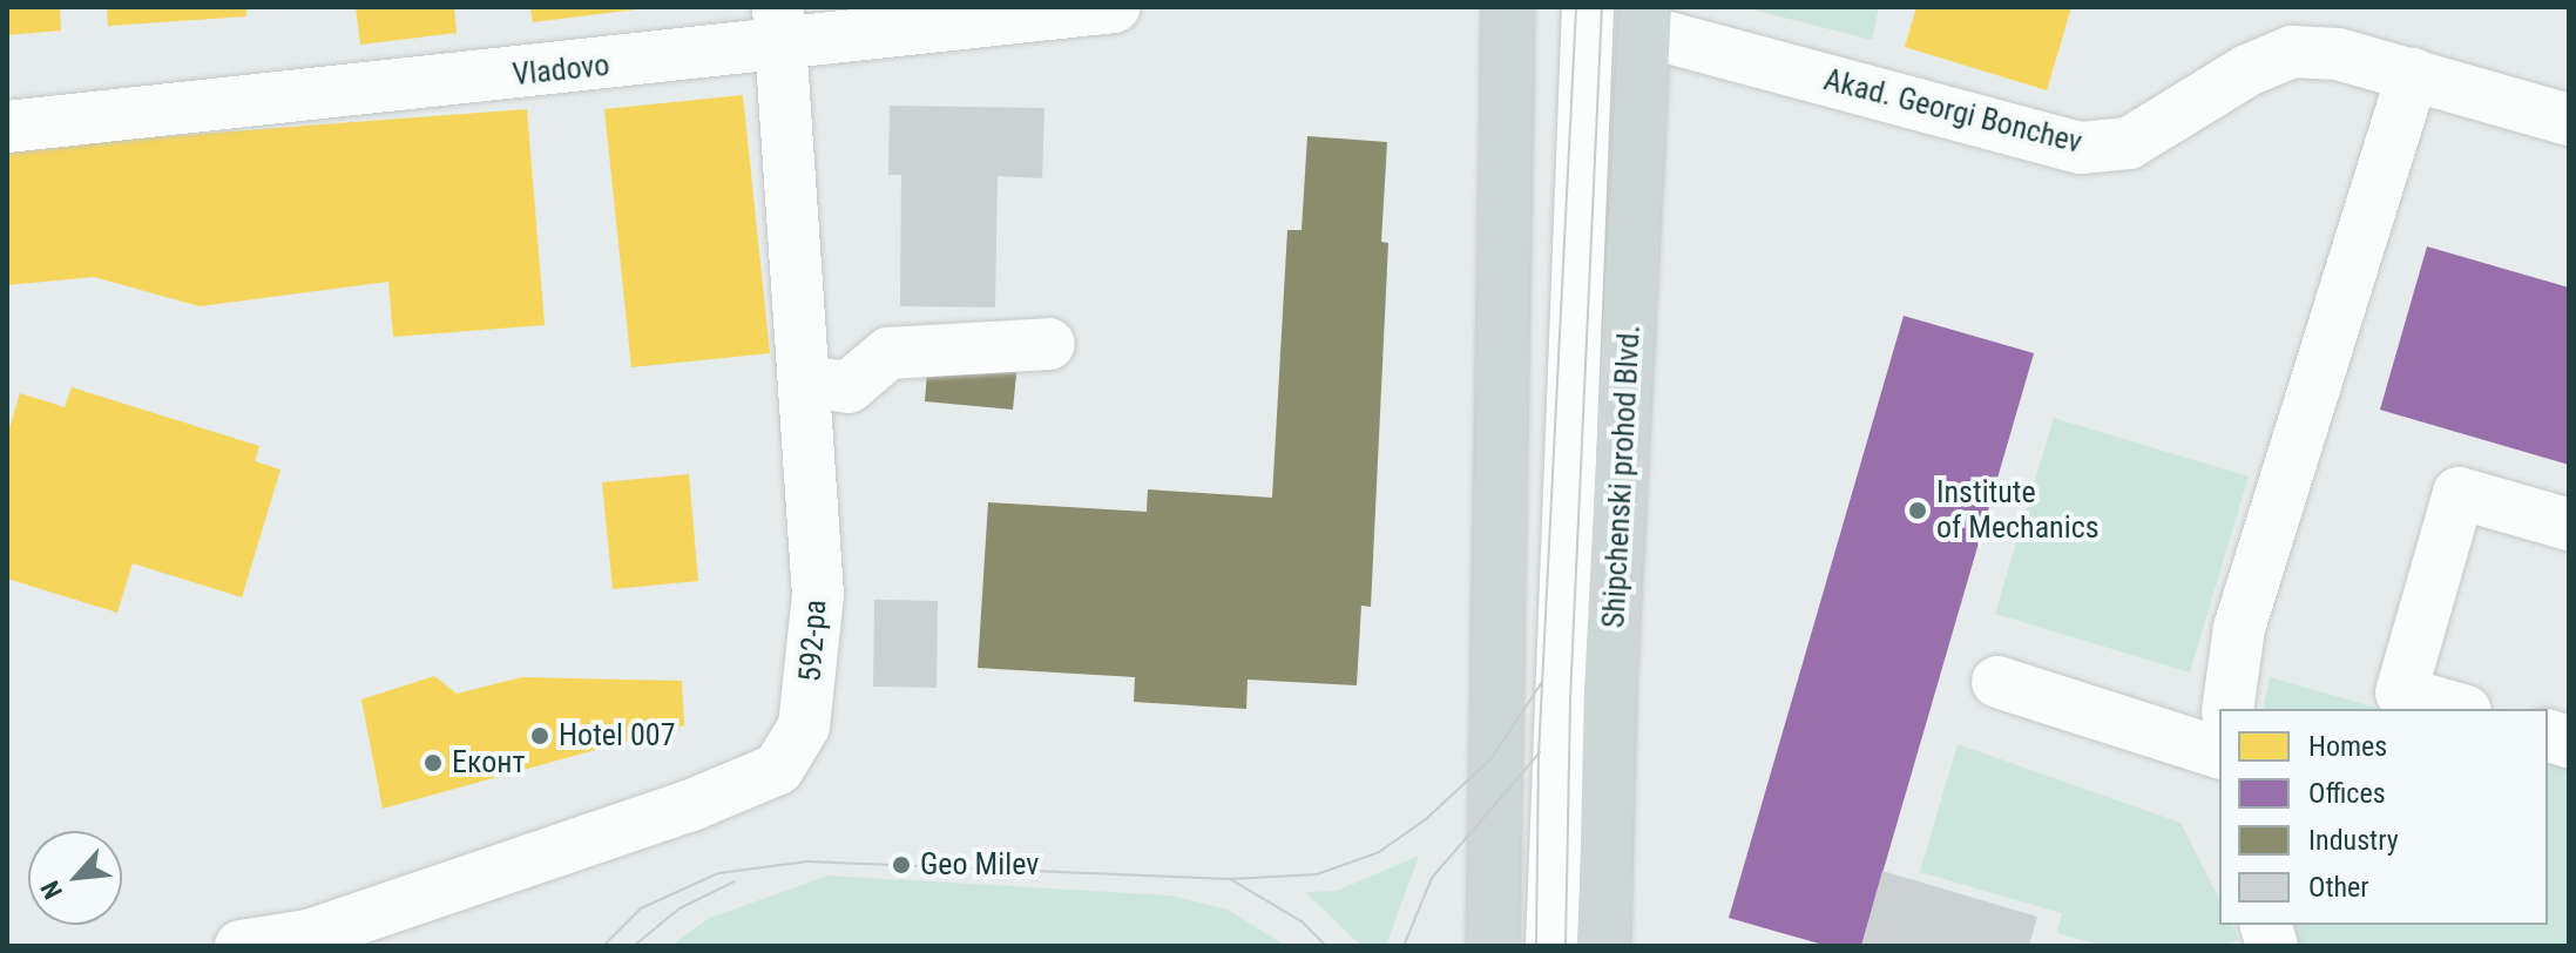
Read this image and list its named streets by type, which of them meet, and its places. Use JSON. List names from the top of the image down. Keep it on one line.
{"streets":{"main road":["Shipchenski prohod Blvd."],"street":["Vladovo","Akad. Georgi Bonchev","592-ра"]},"crossings":[["Vladovo","592-ра"],["Akad. Georgi Bonchev","Shipchenski prohod Blvd."]],"places":["Institute of Mechanics","Hotel 007","Еконт","Geo Milev"],"legend":["Homes","Offices","Industry","Other"],"north":"bottom left"}
